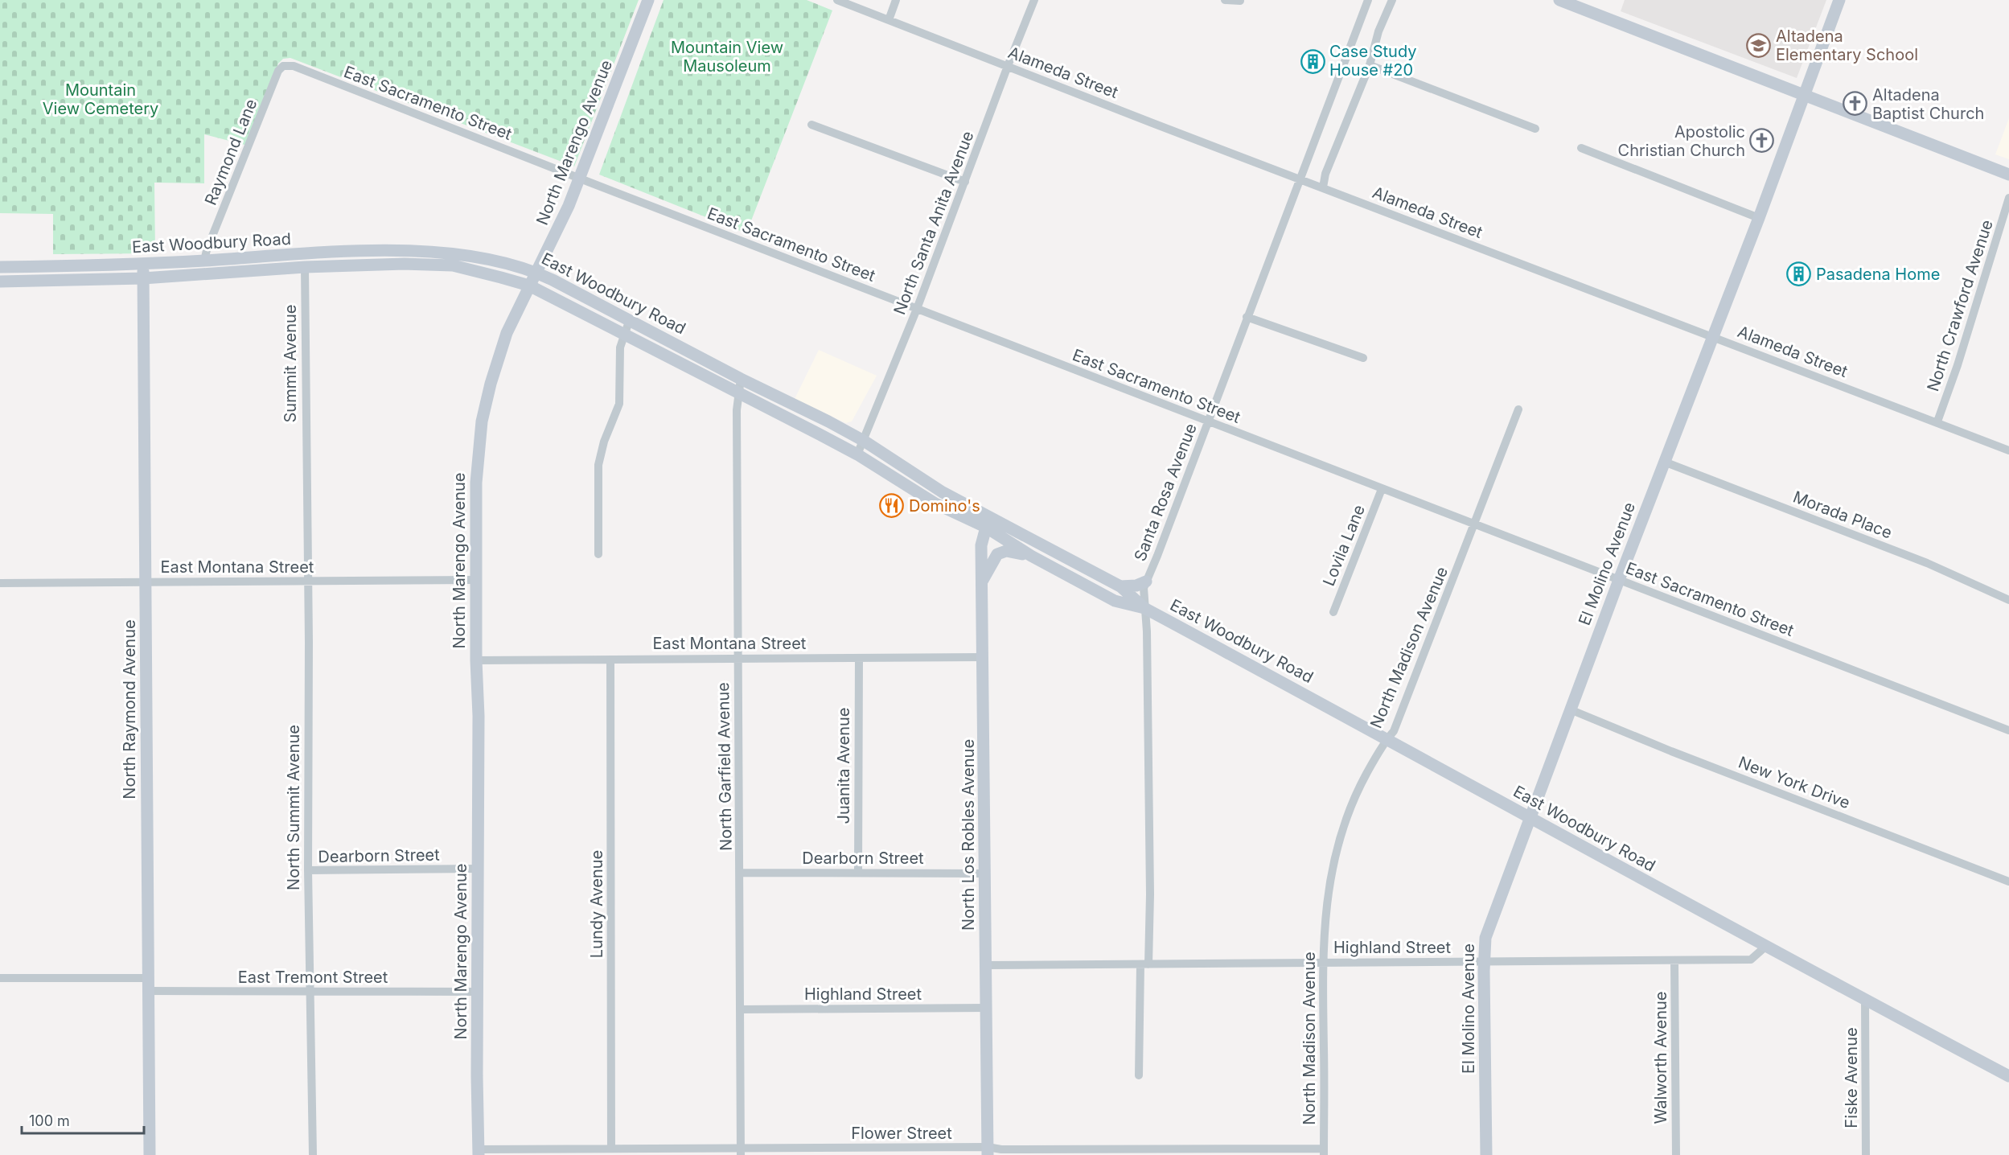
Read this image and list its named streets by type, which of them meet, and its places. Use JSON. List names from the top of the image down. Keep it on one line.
{"streets":{"street":["Alameda Street","East Sacramento Street","North Marengo Avenue","Raymond Lane","North Santa Anita Avenue","East Woodbury Road","North Crawford Avenue","Summit Avenue","Santa Rosa Avenue","Morada Place","Lovila Lane","El Molino Avenue","East Montana Street","North Madison Avenue","North Raymond Avenue","Juanita Avenue","North Garfield Avenue","New York Drive","North Summit Avenue","North Los Robles Avenue","Dearborn Street","Lundy Avenue","Highland Street","East Tremont Street","Walworth Avenue","Fiske Avenue","Flower Street"]},"crossings":[["Alameda Street","North Santa Anita Avenue"],["Alameda Street","North Crawford Avenue"],["Alameda Street","Santa Rosa Avenue"],["Alameda Street","El Molino Avenue"],["East Sacramento Street","North Marengo Avenue"],["East Sacramento Street","Raymond Lane"],["East Sacramento Street","North Santa Anita Avenue"],["East Sacramento Street","Santa Rosa Avenue"],["East Sacramento Street","Lovila Lane"],["East Sacramento Street","El Molino Avenue"],["East Sacramento Street","North Madison Avenue"],["North Marengo Avenue","East Woodbury Road"],["North Marengo Avenue","East Montana Street"],["North Marengo Avenue","Dearborn Street"],["North Marengo Avenue","East Tremont Street"],["North Marengo Avenue","Flower Street"],["Raymond Lane","East Woodbury Road"],["North Santa Anita Avenue","East Woodbury Road"],["East Woodbury Road","Summit Avenue"],["East Woodbury Road","Santa Rosa Avenue"],["East Woodbury Road","El Molino Avenue"],["East Woodbury Road","North Madison Avenue"],["East Woodbury Road","North Raymond Avenue"],["East Woodbury Road","North Garfield Avenue"],["East Woodbury Road","North Los Robles Avenue"],["East Woodbury Road","Highland Street"],["East Woodbury Road","Fiske Avenue"],["Summit Avenue","North Summit Avenue"],["Santa Rosa Avenue","Highland Street"],["Morada Place","El Molino Avenue"],["El Molino Avenue","New York Drive"],["El Molino Avenue","Highland Street"],["East Montana Street","North Raymond Avenue"],["East Montana Street","Juanita Avenue"],["East Montana Street","North Garfield Avenue"],["East Montana Street","North Summit Avenue"],["East Montana Street","North Los Robles Avenue"],["East Montana Street","Lundy Avenue"],["North Madison Avenue","Highland Street"],["North Madison Avenue","Flower Street"],["North Raymond Avenue","East Tremont Street"],["Juanita Avenue","Dearborn Street"],["North Garfield Avenue","Dearborn Street"],["North Garfield Avenue","Highland Street"],["North Garfield Avenue","Flower Street"],["North Summit Avenue","Dearborn Street"],["North Summit Avenue","East Tremont Street"],["North Los Robles Avenue","Dearborn Street"],["North Los Robles Avenue","Highland Street"],["North Los Robles Avenue","Flower Street"],["Lundy Avenue","Flower Street"],["Highland Street","Walworth Avenue"]],"parks":["Mountain View Mausoleum","Mountain View Cemetery"],"places":{"school or university":["Altadena Elementary School"],"building":["Case Study House #20","Pasadena Home"],"church":["Altadena Baptist Church","Apostolic Christian Church"],"restaurant":["Domino's"]},"scale_bar":"100 m"}
